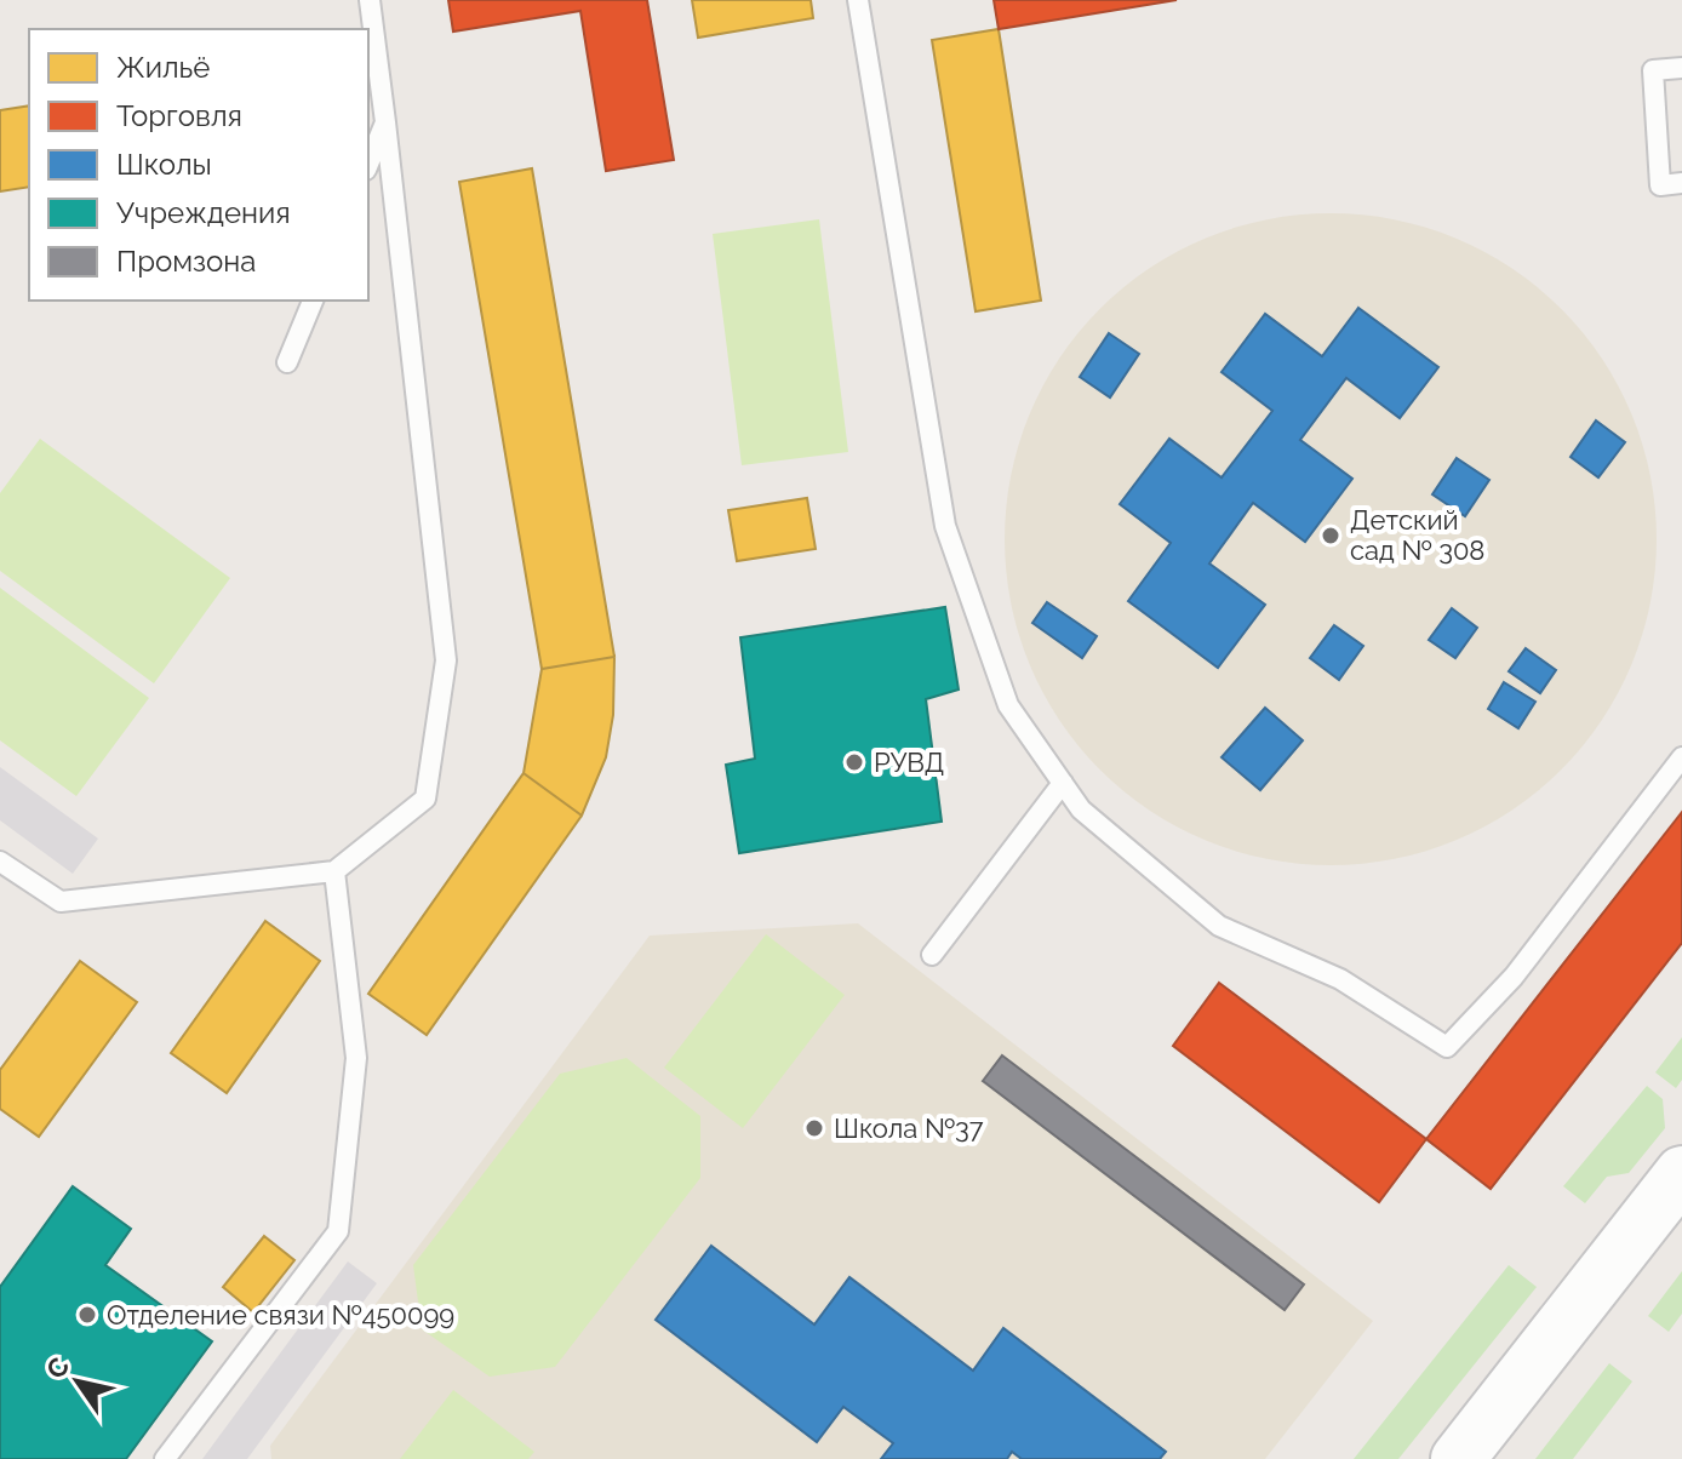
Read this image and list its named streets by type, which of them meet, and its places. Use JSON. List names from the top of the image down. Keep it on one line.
{"places":["Детский сад № 308","РУВД","Школа №37","Отделение связи №450099"],"legend":["Жильё","Торговля","Школы","Учреждения","Промзона"],"north":"top left"}
